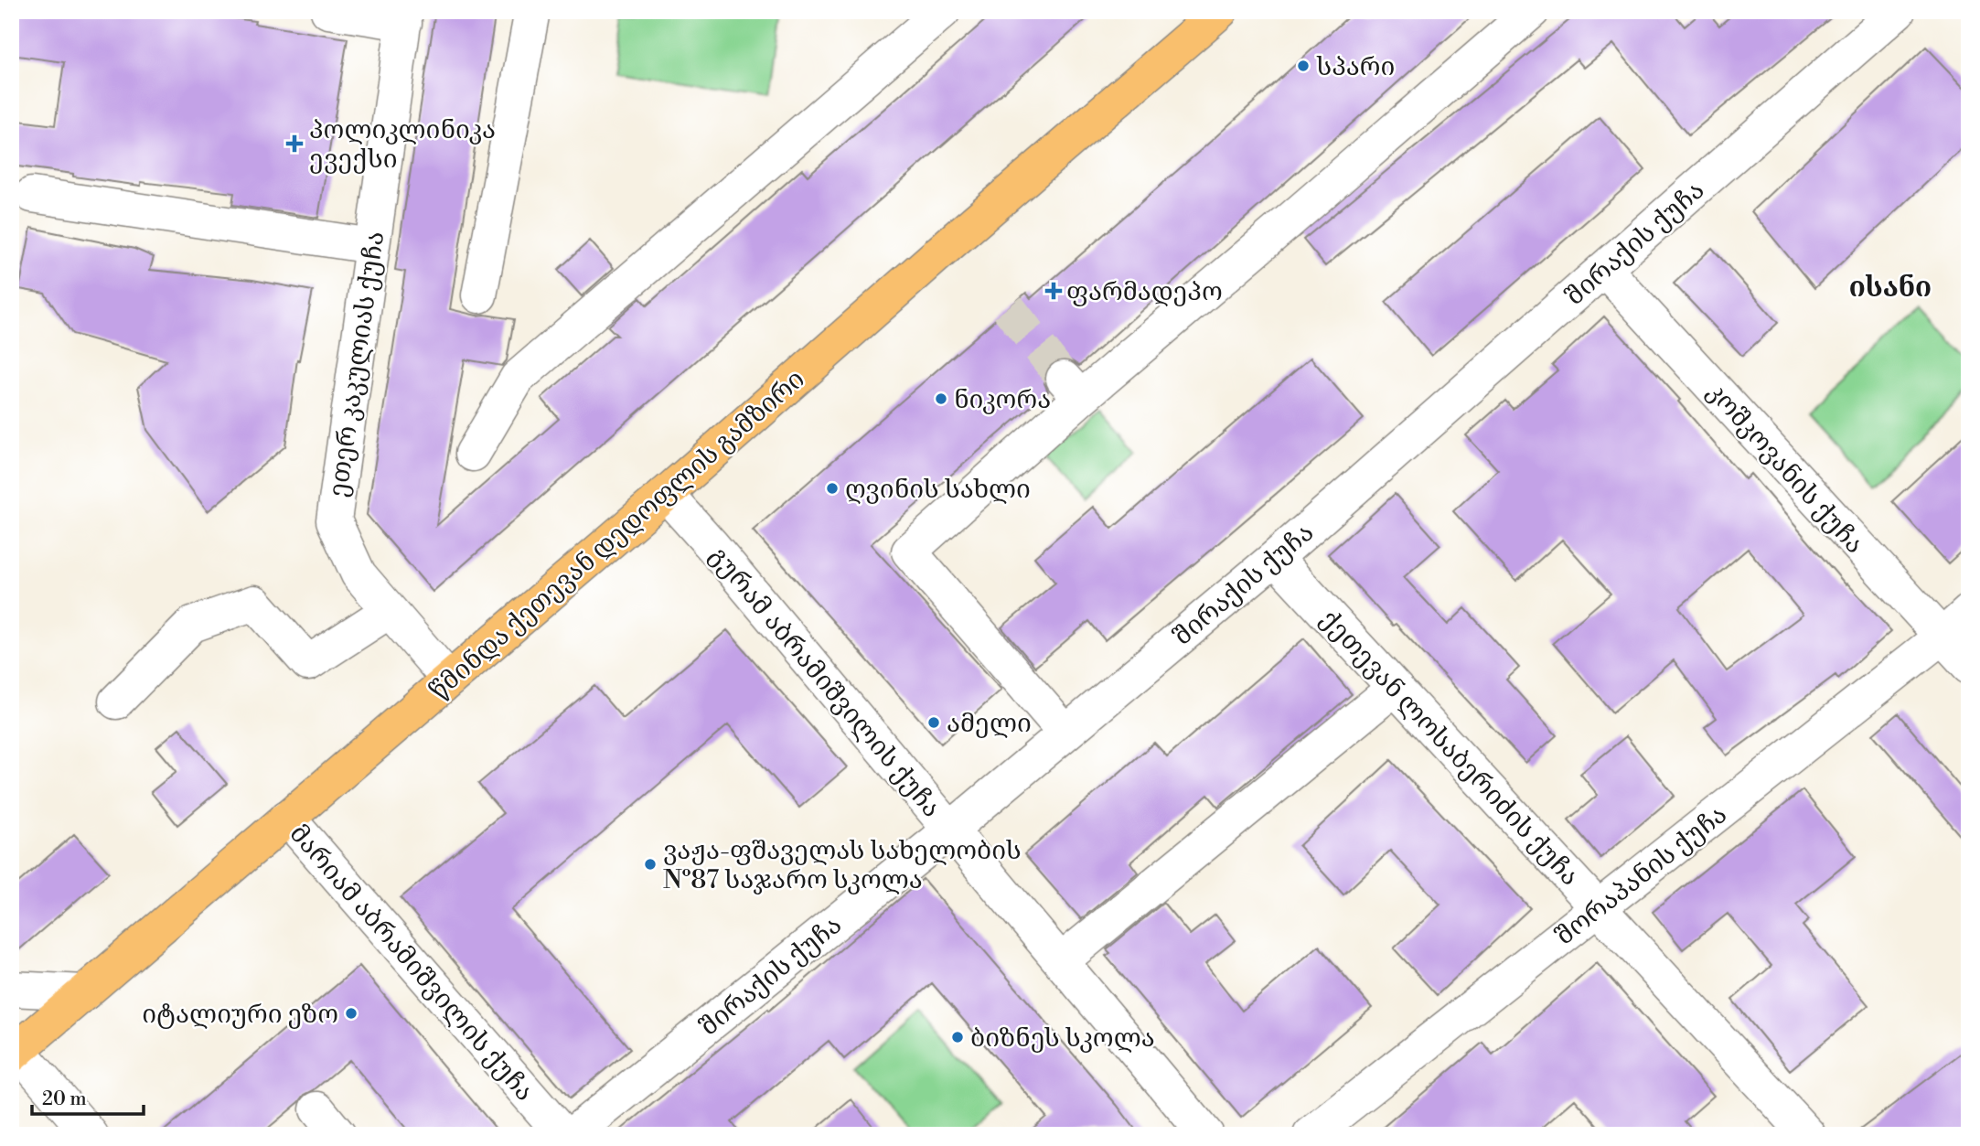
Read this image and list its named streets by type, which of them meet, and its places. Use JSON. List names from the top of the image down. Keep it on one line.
{"streets":{"main road":["წმინდა ქეთევან დედოფლის გამზირი"],"street":["შირაქის ქუჩა","ეთერ კაკულიას ქუჩა","კოშკოვანის ქუჩა","გურამ აბრამიშვილის ქუჩა","ქეთევან ლოსაბერიძის ქუჩა","შორაპანის ქუჩა","მარიამ აბრამიშვილის ქუჩა"]},"crossings":[["შირაქის ქუჩა","კოშკოვანის ქუჩა"],["შირაქის ქუჩა","გურამ აბრამიშვილის ქუჩა"],["შირაქის ქუჩა","ქეთევან ლოსაბერიძის ქუჩა"],["ეთერ კაკულიას ქუჩა","წმინდა ქეთევან დედოფლის გამზირი"],["კოშკოვანის ქუჩა","შორაპანის ქუჩა"],["წმინდა ქეთევან დედოფლის გამზირი","გურამ აბრამიშვილის ქუჩა"],["წმინდა ქეთევან დედოფლის გამზირი","მარიამ აბრამიშვილის ქუჩა"],["ქეთევან ლოსაბერიძის ქუჩა","შორაპანის ქუჩა"]],"districts":["ისანი"],"places":{"other":["სპარი","ნიკორა","ღვინის სახლი","ამელი","ვაჟა-ფშაველას სახელობის №87 საჯარო სკოლა","იტალიური ეზო","ბიზნეს სკოლა"],"health":["პოლიკლინიკა ევექსი","ფარმადეპო"]},"scale_bar":"20 m"}
